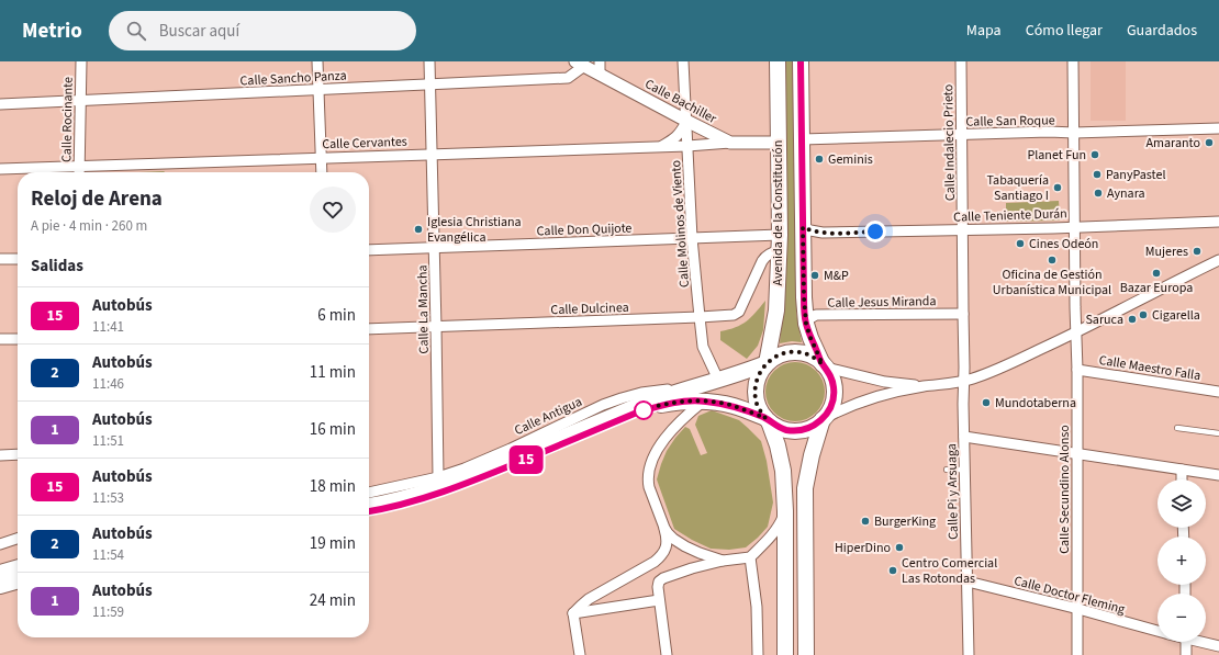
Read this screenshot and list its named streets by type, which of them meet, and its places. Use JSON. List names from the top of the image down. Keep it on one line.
{"streets":{"main road":["Avenida de la Constitución"],"street":["Calle Sancho Panza","Calle Bachiller","Calle Rocinante","Calle San Roque","Calle Cervantes","Calle Indalecio Prieto","Calle Teniente Durán","Calle Molinos de Viento","Calle Don Quijote","Calle Jesus Miranda","Calle Dulcinea","Calle La Mancha","Calle Maestro Falla","Calle Antigua","Calle Secundino Alonso","Calle Pi y Arsuaga","Calle Doctor Fleming"]},"crossings":[["Calle Sancho Panza","Calle Bachiller"],["Calle Sancho Panza","Calle Rocinante"],["Calle Sancho Panza","Calle La Mancha"],["Calle Bachiller","Calle Cervantes"],["Calle Bachiller","Avenida de la Constitución"],["Calle Bachiller","Calle Molinos de Viento"],["Calle Rocinante","Calle Cervantes"],["Calle San Roque","Calle Indalecio Prieto"],["Calle San Roque","Avenida de la Constitución"],["Calle San Roque","Calle Secundino Alonso"],["Calle Cervantes","Calle Molinos de Viento"],["Calle Cervantes","Calle La Mancha"],["Calle Indalecio Prieto","Calle Teniente Durán"],["Calle Indalecio Prieto","Calle Jesus Miranda"],["Calle Indalecio Prieto","Calle Pi y Arsuaga"],["Avenida de la Constitución","Calle Teniente Durán"],["Avenida de la Constitución","Calle Don Quijote"],["Avenida de la Constitución","Calle Jesus Miranda"],["Avenida de la Constitución","Calle Dulcinea"],["Calle Teniente Durán","Calle Secundino Alonso"],["Calle Molinos de Viento","Calle Don Quijote"],["Calle Molinos de Viento","Calle Dulcinea"],["Calle Don Quijote","Calle La Mancha"],["Calle Dulcinea","Calle La Mancha"],["Calle La Mancha","Calle Antigua"],["Calle Maestro Falla","Calle Secundino Alonso"],["Calle Secundino Alonso","Calle Doctor Fleming"],["Calle Pi y Arsuaga","Calle Doctor Fleming"]],"places":["Amaranto","Planet Fun","Geminis","PanyPastel","Tabaquería Santiago I","Aynara","Iglesia Christiana Evangélica","Cines Odeón","Mujeres","Oficina de Gestión Urbanística Municipal","Bazar Europa","M&P","Cigarella","Saruca","Mundotaberna","BurgerKing","HiperDino","Centro Comercial Las Rotondas"],"lines":["bus line 15"],"page":{"header":"Metrio","search":"Buscar aquí","nav":["Mapa","Cómo llegar","Guardados"],"on_map":"15","heading":[["Reloj de Arena","A pie · 4 min · 260 m"],"Salidas"],"list":[{"mark":"15","name":"Autobús","note":"11:41","value":"6 min"},{"mark":"2","name":"Autobús","note":"11:46","value":"11 min"},{"mark":"1","name":"Autobús","note":"11:51","value":"16 min"},{"mark":"15","name":"Autobús","note":"11:53","value":"18 min"},{"mark":"2","name":"Autobús","note":"11:54","value":"19 min"},{"mark":"1","name":"Autobús","note":"11:59","value":"24 min"}],"map_buttons":["+","−"]}}
